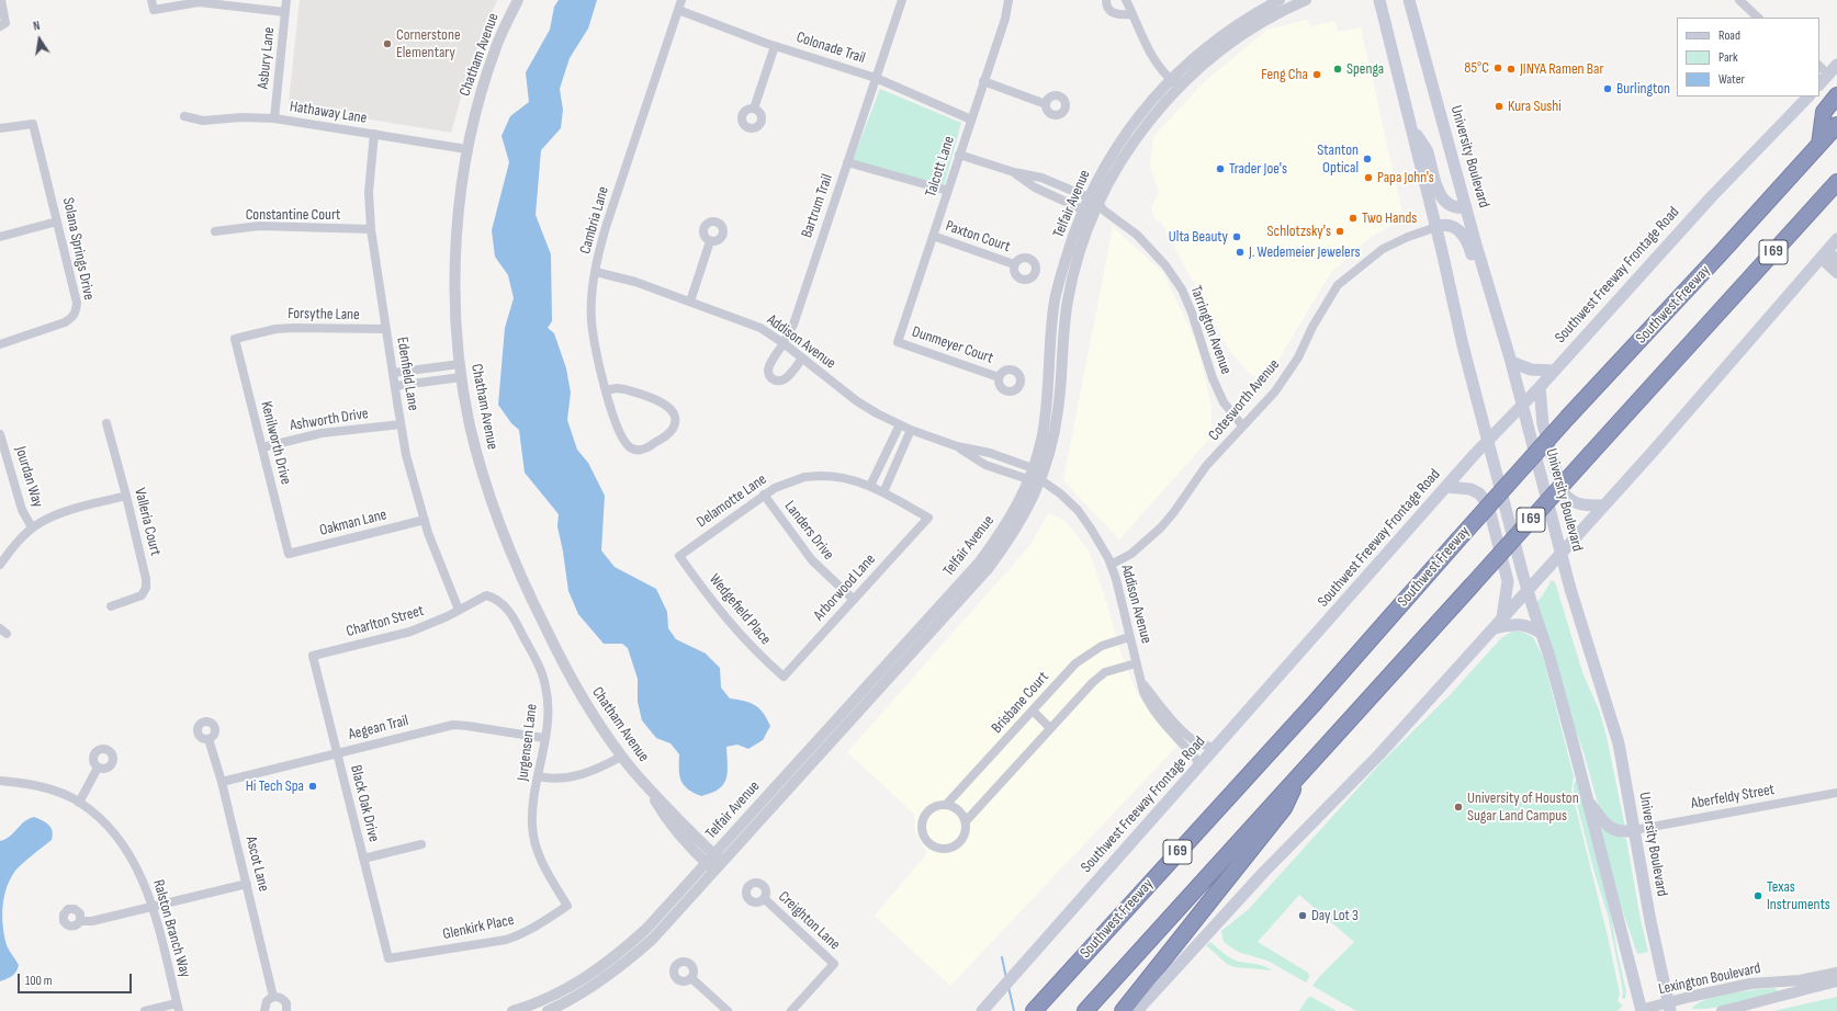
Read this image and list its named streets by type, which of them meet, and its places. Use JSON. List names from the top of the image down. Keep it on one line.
{"streets":{"highway":["I 69","Southwest Freeway"],"main road":["University Boulevard","Southwest Freeway Frontage Road"],"street":["Colonade Trail","Chatham Avenue","Asbury Lane","Hathaway Lane","Talcott Lane","Telfair Avenue","Bartrum Trail","Constantine Court","Cambria Lane","Paxton Court","Solana Springs Drive","Forsythe Lane","Tarrington Avenue","Addison Avenue","Dunmeyer Court","Edenfield Lane","Cotesworth Avenue","Ashworth Drive","Kenilworth Drive","Jourdan Way","Delamotte Lane","Valleria Court","Oakman Lane","Landers Drive","Arborwood Lane","Wedgefield Place","Charlton Street","Brisbane Court","Aegean Trail","Jurgensen Lane","Aberfeldy Street","Black Oak Drive","Ascot Lane","Creighton Lane","Glenkirk Place","Ralston Branch Way","Lexington Boulevard"]},"crossings":[["Colonade Trail","Talcott Lane"],["Colonade Trail","Bartrum Trail"],["Colonade Trail","Cambria Lane"],["Chatham Avenue","Hathaway Lane"],["Chatham Avenue","Telfair Avenue"],["Asbury Lane","Hathaway Lane"],["Hathaway Lane","Edenfield Lane"],["University Boulevard","Southwest Freeway Frontage Road"],["University Boulevard","Aberfeldy Street"],["University Boulevard","Lexington Boulevard"],["Talcott Lane","Paxton Court"],["Talcott Lane","Tarrington Avenue"],["Talcott Lane","Dunmeyer Court"],["Telfair Avenue","Tarrington Avenue"],["Telfair Avenue","Addison Avenue"],["Bartrum Trail","Addison Avenue"],["Constantine Court","Edenfield Lane"],["Cambria Lane","Addison Avenue"],["Southwest Freeway Frontage Road","Addison Avenue"],["Forsythe Lane","Edenfield Lane"],["Forsythe Lane","Kenilworth Drive"],["Tarrington Avenue","Cotesworth Avenue"],["Addison Avenue","Cotesworth Avenue"],["Addison Avenue","Brisbane Court"],["Edenfield Lane","Ashworth Drive"],["Edenfield Lane","Oakman Lane"],["Edenfield Lane","Charlton Street"],["Ashworth Drive","Kenilworth Drive"],["Kenilworth Drive","Oakman Lane"],["Delamotte Lane","Landers Drive"],["Delamotte Lane","Arborwood Lane"],["Delamotte Lane","Wedgefield Place"],["Landers Drive","Arborwood Lane"],["Arborwood Lane","Wedgefield Place"],["Charlton Street","Jurgensen Lane"],["Charlton Street","Black Oak Drive"],["Aegean Trail","Jurgensen Lane"],["Aegean Trail","Black Oak Drive"],["Aegean Trail","Ascot Lane"],["Jurgensen Lane","Glenkirk Place"],["Black Oak Drive","Glenkirk Place"]],"places":["Cornerstone Elementary","85°C","Spenga","JINYA Ramen Bar","Feng Cha","Burlington","Kura Sushi","Stanton Optical","Trader Joe's","Papa John's","Two Hands","Schlotzsky's","Ulta Beauty","J. Wedemeier Jewelers","Hi Tech Spa","University of Houston Sugar Land Campus","Texas Instruments","Day Lot 3"],"legend":["Road","Park","Water"],"scale_bar":"100 m","north":"top"}
